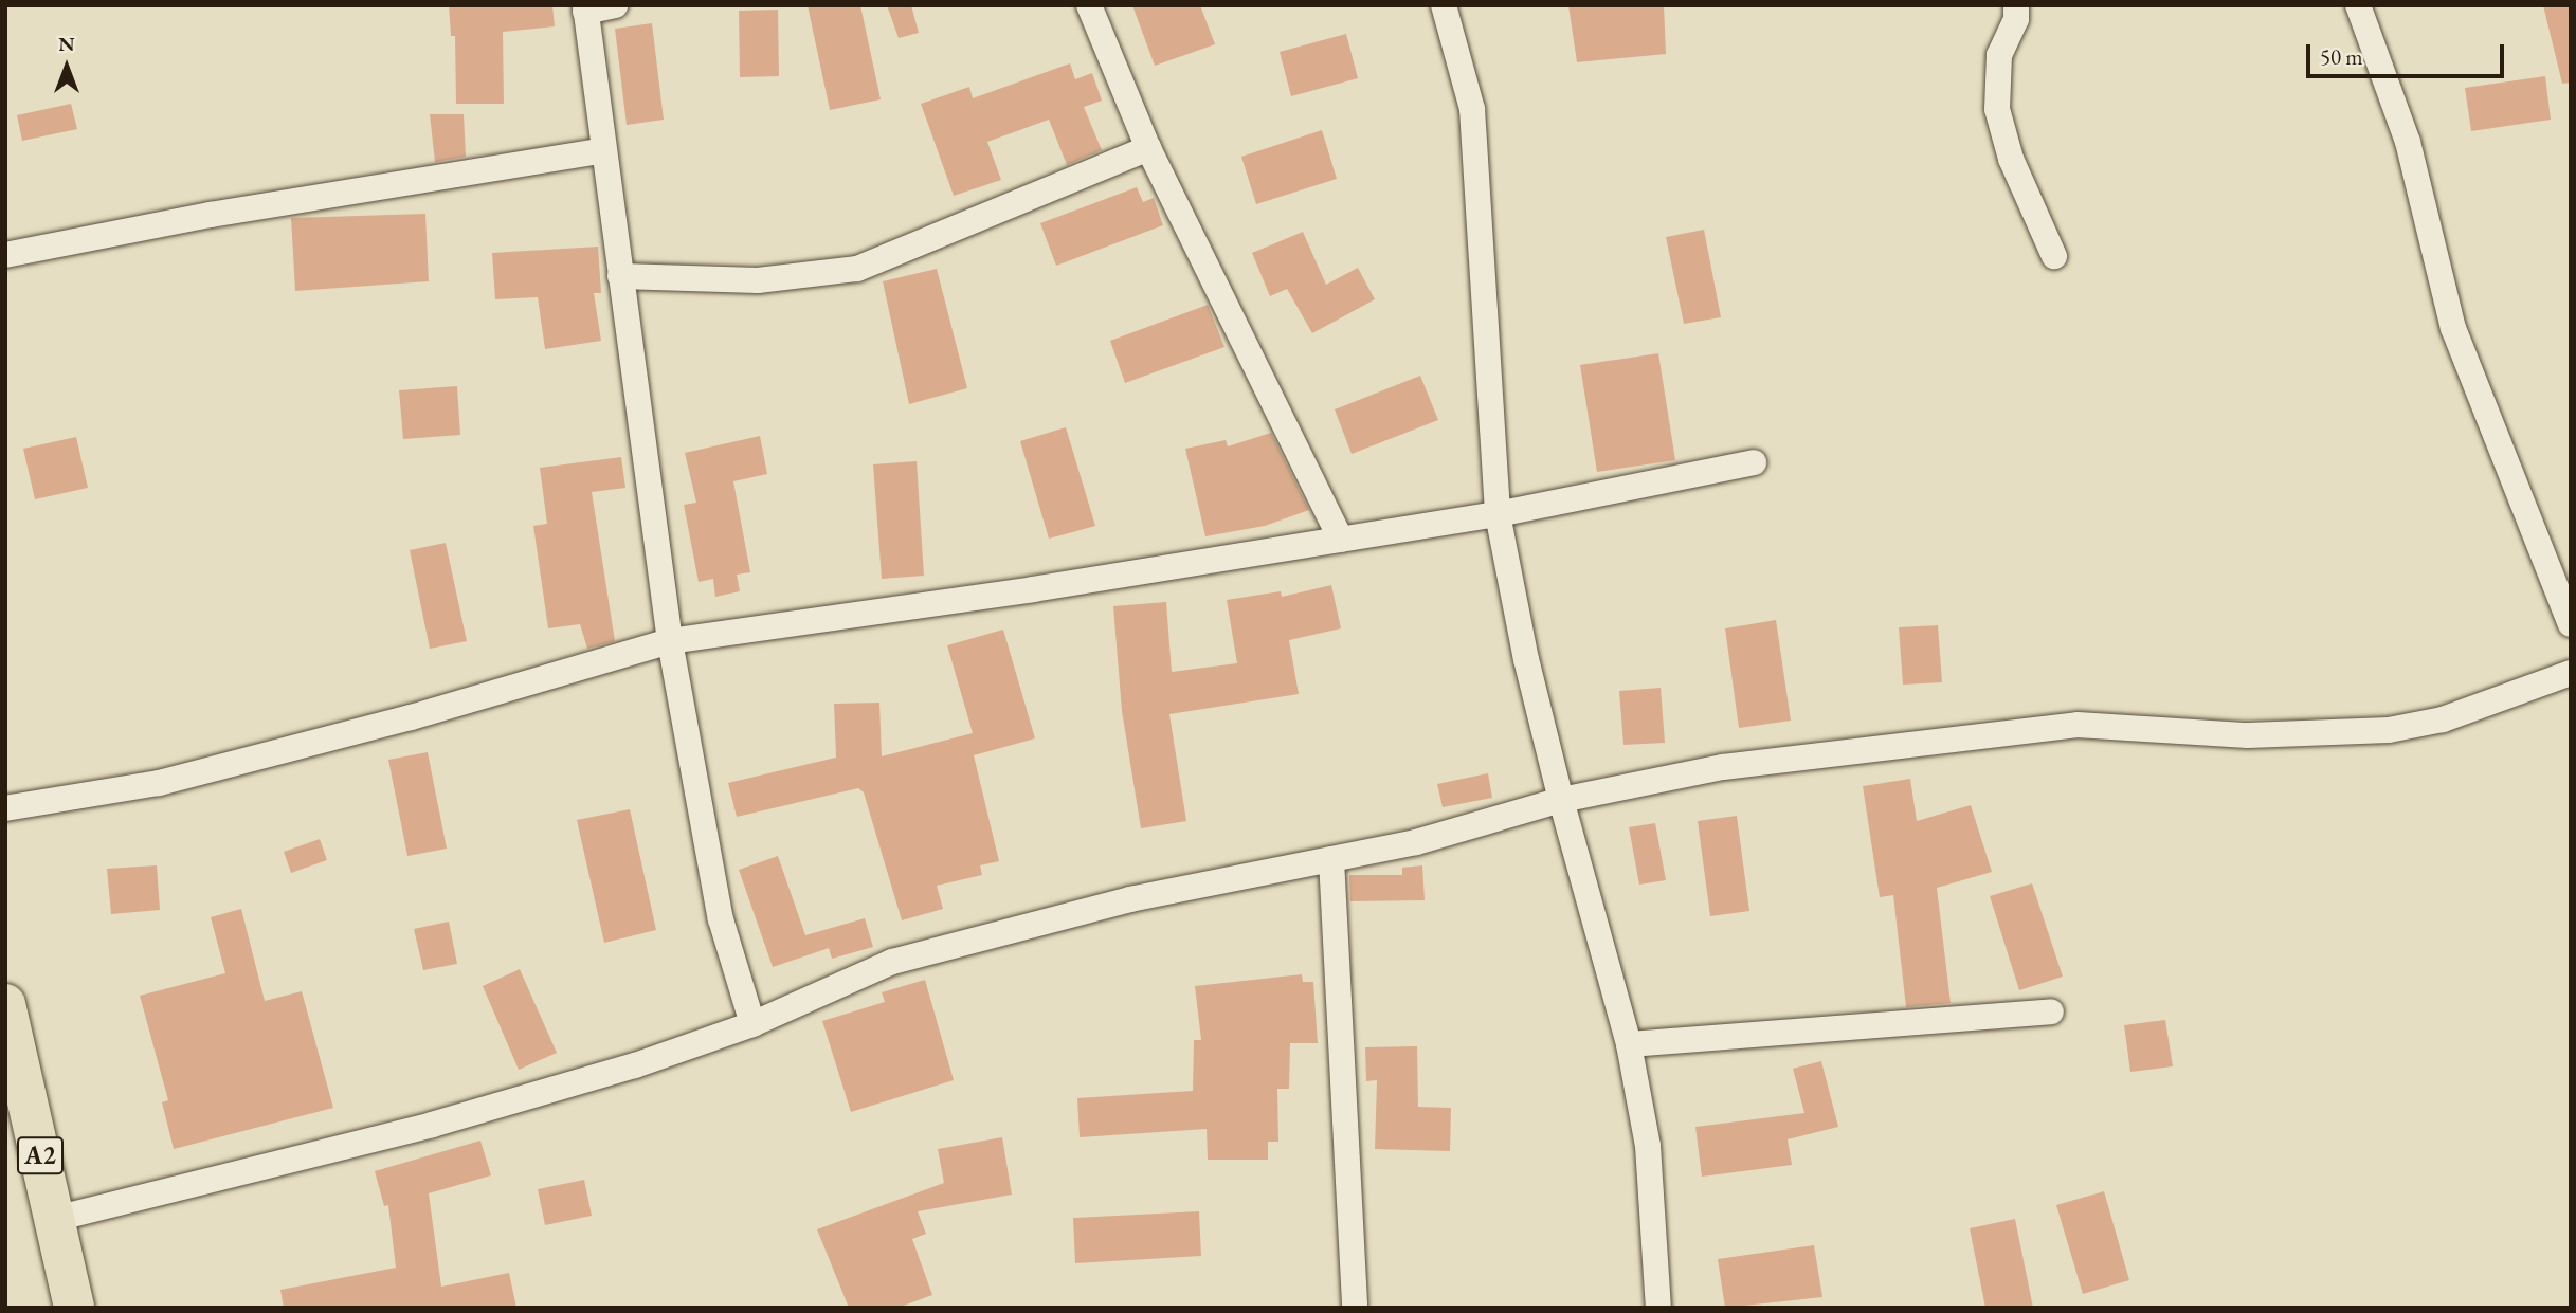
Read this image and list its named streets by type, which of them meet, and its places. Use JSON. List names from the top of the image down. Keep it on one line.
{"streets":{"highway":["A2"]},"scale_bar":"50 m","north":"top"}
